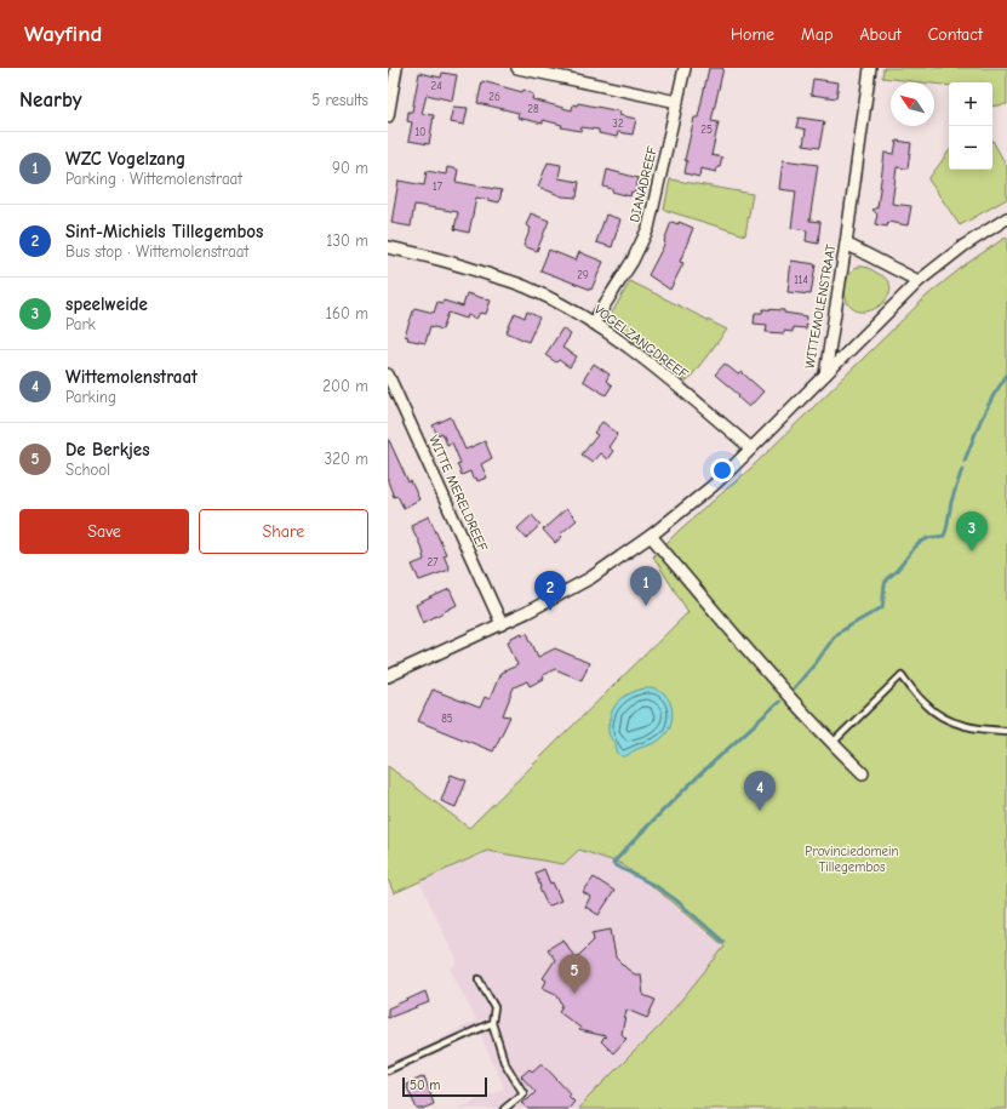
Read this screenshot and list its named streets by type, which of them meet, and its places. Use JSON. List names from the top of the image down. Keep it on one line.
{"streets":{"street":["DIANADREEF","WITTEMOLENSTRAAT","VOGELZANGDREEF","WITTE MERELDREEF"]},"crossings":[["DIANADREEF","VOGELZANGDREEF"],["WITTEMOLENSTRAAT","VOGELZANGDREEF"],["WITTEMOLENSTRAAT","WITTE MERELDREEF"]],"parks":["Provinciedomein Tillegembos"],"house_numbers":["24","26","28","32","25","10","17","29","114","27","85"],"scale_bar":"50 m","north":"top left","page":{"header":"Wayfind","nav":["Home","Map","About","Contact"],"heading":["Nearby","5 results"],"map_buttons":["+","−"],"list":[{"mark":"1","name":"WZC Vogelzang","note":"Parking · Wittemolenstraat","value":"90 m"},{"mark":"2","name":"Sint-Michiels Tillegembos","note":"Bus stop · Wittemolenstraat","value":"130 m"},{"mark":"3","name":"speelweide","note":"Park","value":"160 m"},{"mark":"4","name":"Wittemolenstraat","note":"Parking","value":"200 m"},{"mark":"5","name":"De Berkjes","note":"School","value":"320 m"}],"buttons":["Save","Share"],"pins":["3","1","2","4","5"],"scale":"50 m"}}
